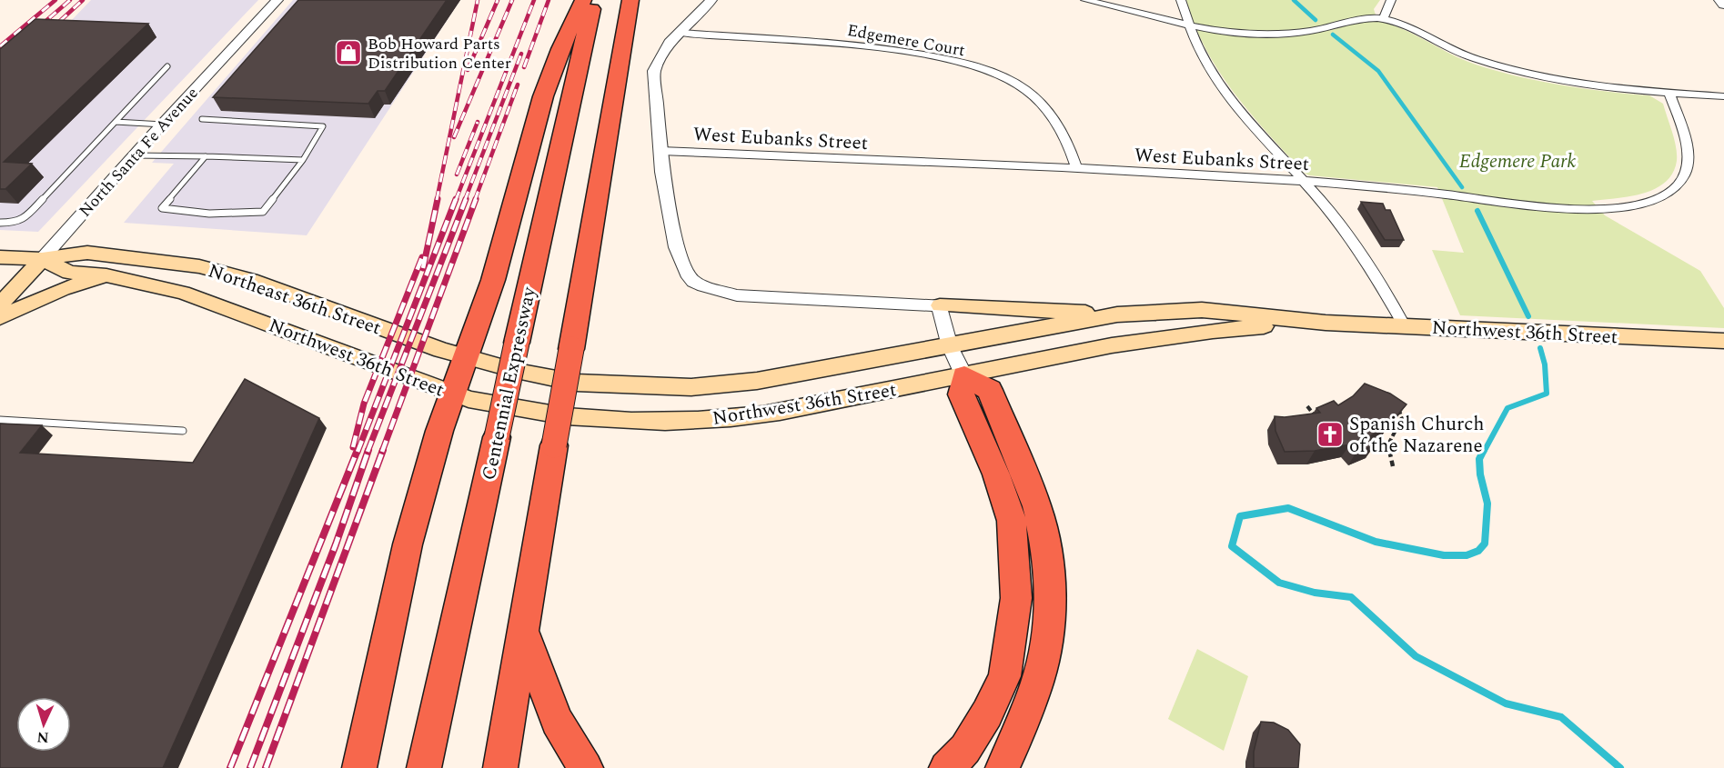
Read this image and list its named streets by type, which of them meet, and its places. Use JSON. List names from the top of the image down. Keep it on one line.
{"streets":{"highway":["Centennial Expressway"],"main road":["North Santa Fe Avenue","Northeast 36th Street","Northwest 36th Street"],"street":["Edgemere Court","West Eubanks Street"]},"crossings":[["Edgemere Court","West Eubanks Street"],["North Santa Fe Avenue","Northeast 36th Street"],["North Santa Fe Avenue","Northwest 36th Street"],["Northeast 36th Street","Northwest 36th Street"]],"parks":["Edgemere Park"],"places":{"shop":["Bob Howard Parts Distribution Center"],"church":["Spanish Church of the Nazarene"]},"north":"bottom"}
